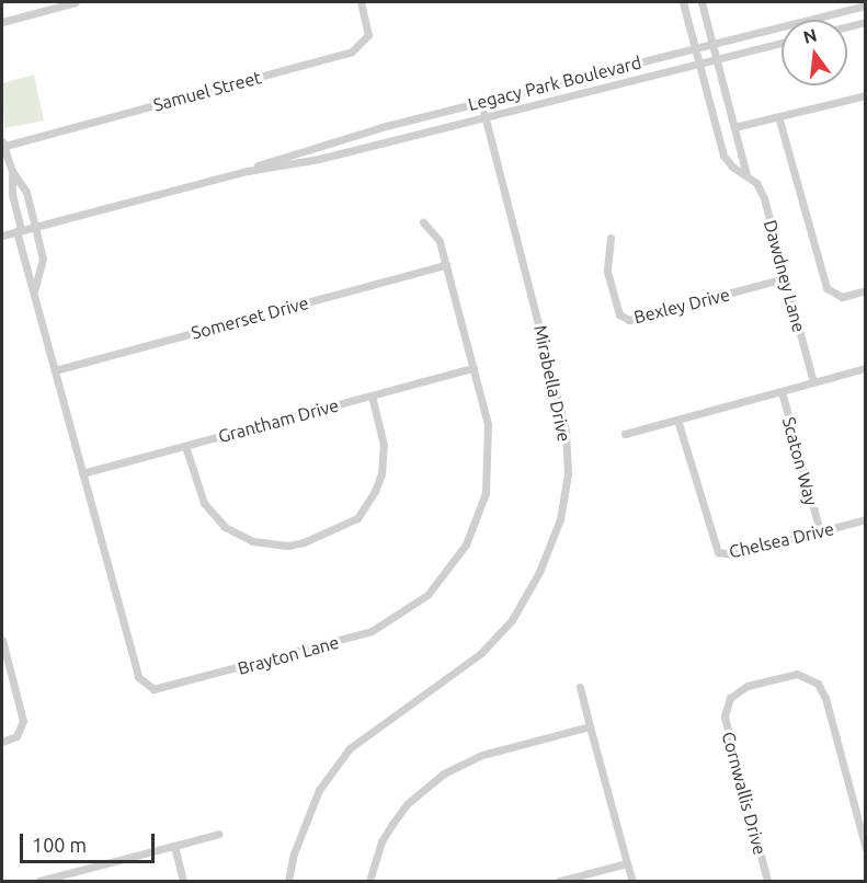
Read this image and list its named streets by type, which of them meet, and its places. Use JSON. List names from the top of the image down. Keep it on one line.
{"streets":{"street":["Legacy Park Boulevard","Samuel Street","Dawdney Lane","Bexley Drive","Somerset Drive","Mirabella Drive","Grantham Drive","Scaton Way","Chelsea Drive","Brayton Lane","Cornwallis Drive"]},"crossings":[["Legacy Park Boulevard","Dawdney Lane"],["Legacy Park Boulevard","Mirabella Drive"],["Legacy Park Boulevard","Brayton Lane"],["Dawdney Lane","Bexley Drive"],["Somerset Drive","Brayton Lane"],["Grantham Drive","Brayton Lane"],["Scaton Way","Chelsea Drive"]],"scale_bar":"100 m","north":"top"}
